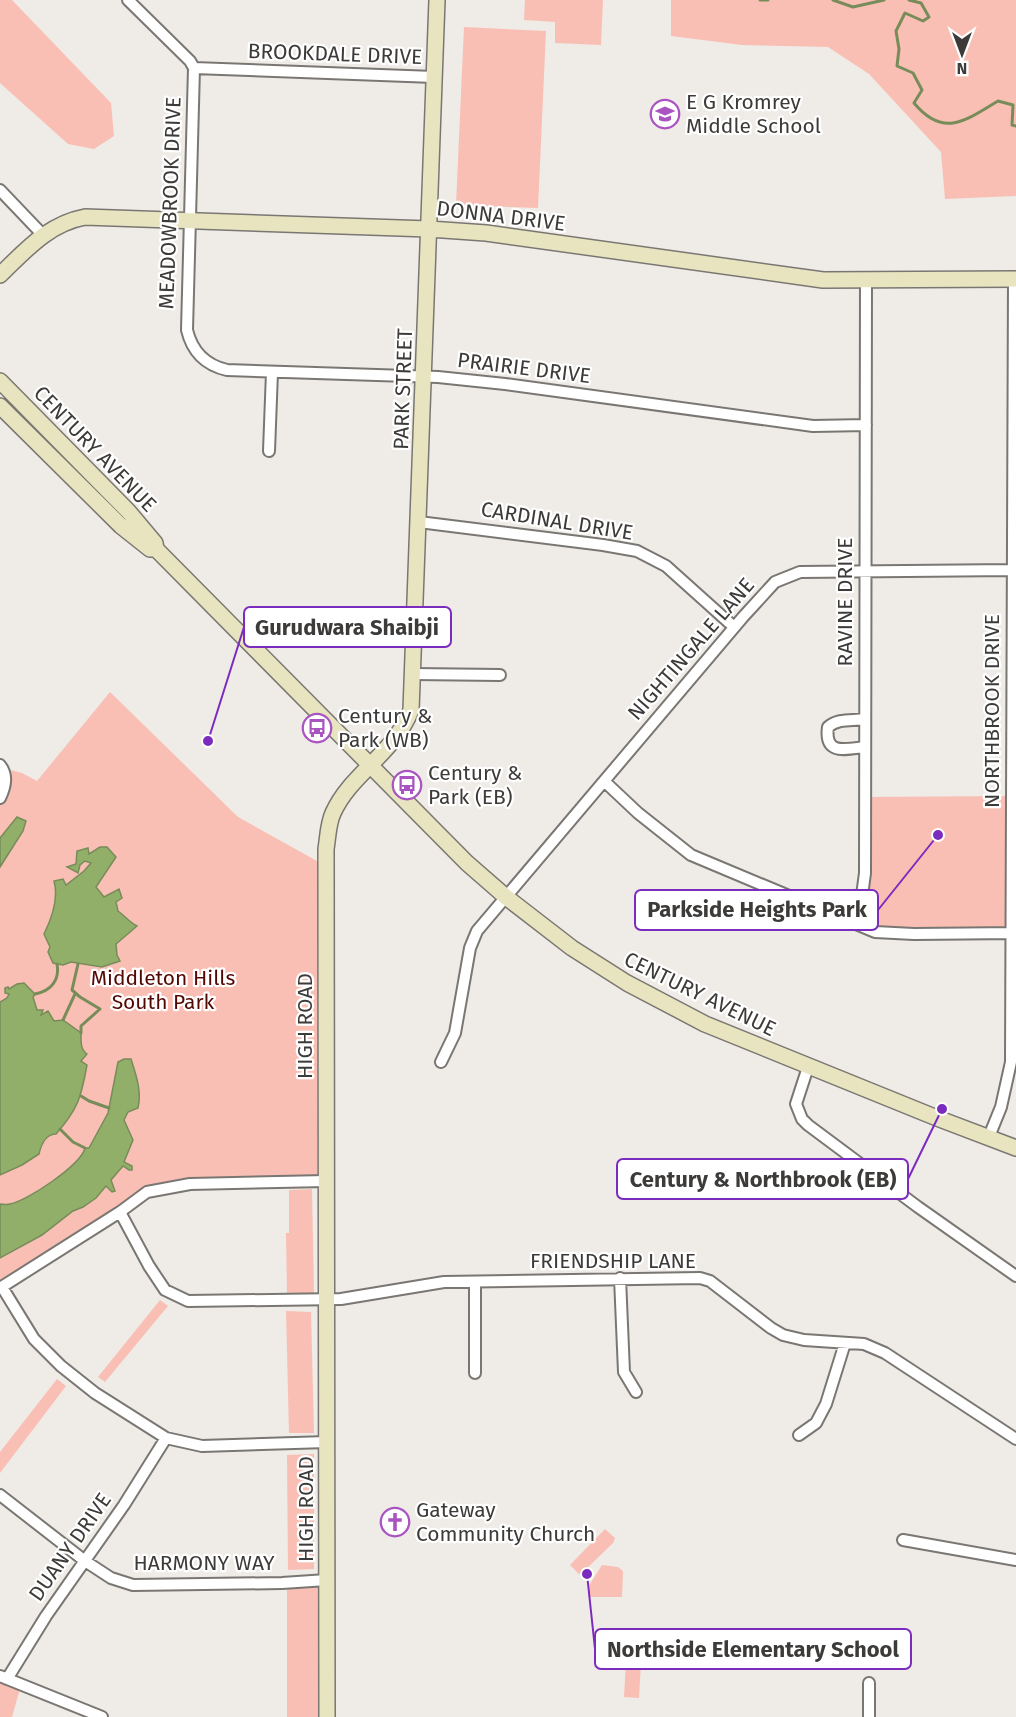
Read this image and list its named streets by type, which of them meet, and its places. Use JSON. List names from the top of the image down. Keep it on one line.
{"streets":{"street":["BROOKDALE DRIVE","MEADOWBROOK DRIVE","DONNA DRIVE","PRAIRIE DRIVE","PARK STREET","CENTURY AVENUE","CARDINAL DRIVE","RAVINE DRIVE","NIGHTINGALE LANE","NORTHBROOK DRIVE","HIGH ROAD","FRIENDSHIP LANE","DUANY DRIVE","HARMONY WAY"]},"crossings":[["BROOKDALE DRIVE","MEADOWBROOK DRIVE"],["BROOKDALE DRIVE","PARK STREET"],["MEADOWBROOK DRIVE","DONNA DRIVE"],["MEADOWBROOK DRIVE","PRAIRIE DRIVE"],["DONNA DRIVE","PARK STREET"],["DONNA DRIVE","RAVINE DRIVE"],["DONNA DRIVE","NORTHBROOK DRIVE"],["PRAIRIE DRIVE","PARK STREET"],["PRAIRIE DRIVE","RAVINE DRIVE"],["PARK STREET","CENTURY AVENUE"],["PARK STREET","CARDINAL DRIVE"],["PARK STREET","HIGH ROAD"],["CENTURY AVENUE","NIGHTINGALE LANE"],["CENTURY AVENUE","NORTHBROOK DRIVE"],["CENTURY AVENUE","HIGH ROAD"],["CARDINAL DRIVE","NIGHTINGALE LANE"],["RAVINE DRIVE","NIGHTINGALE LANE"],["NIGHTINGALE LANE","NORTHBROOK DRIVE"],["HIGH ROAD","FRIENDSHIP LANE"],["HIGH ROAD","HARMONY WAY"],["DUANY DRIVE","HARMONY WAY"]],"parks":["Middleton Hills South Park"],"places":{"school or university":["E G Kromrey Middle School"],"bus stop":["Century & Park (WB)","Century & Park (EB)"],"other":["Gurudwara Shaibji","Parkside Heights Park","Century & Northbrook (EB)","Northside Elementary School"],"church":["Gateway Community Church"]},"north":"bottom"}
